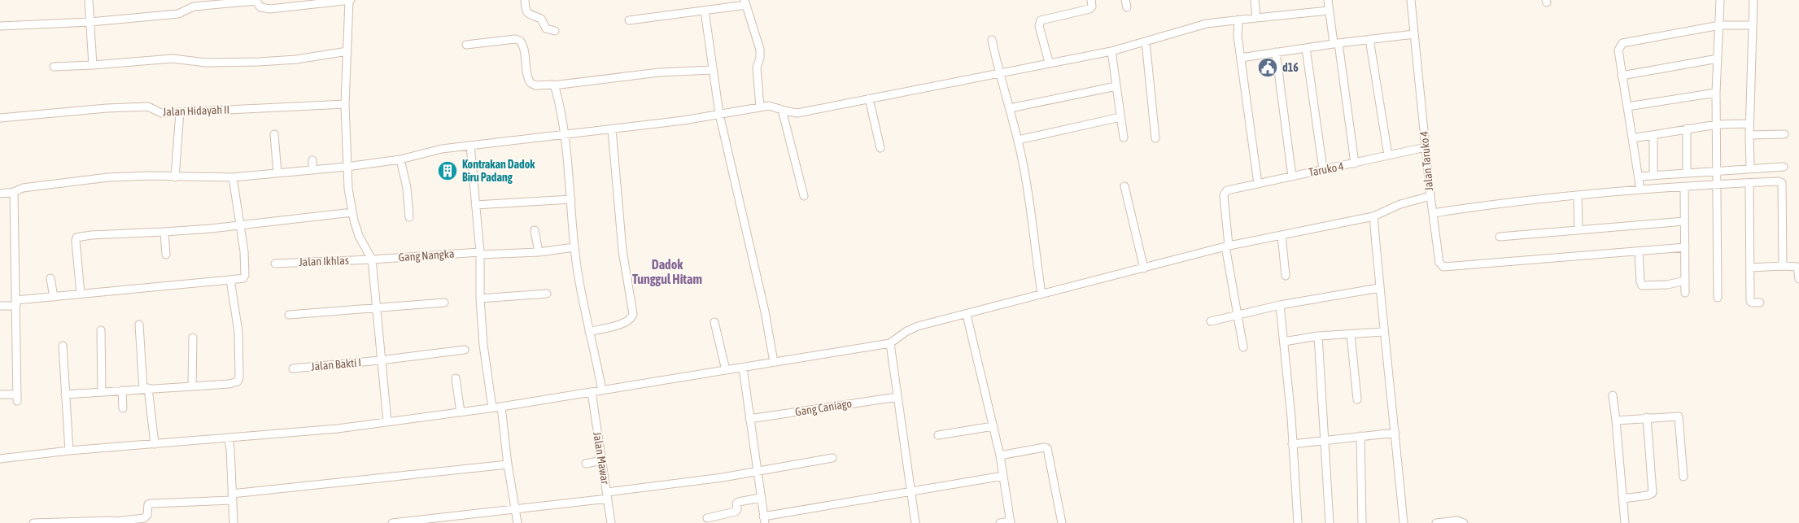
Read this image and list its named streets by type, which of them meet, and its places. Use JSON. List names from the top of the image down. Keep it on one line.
{"streets":{"street":["Jalan Hidayah II","Jalan Taruko 4","Taruko 4","Gang Nangka","Jalan Ikhlas","Jalan Bakti I","Gang Caniago","Jalan Mawar"]},"crossings":[["Jalan Taruko 4","Taruko 4"],["Gang Nangka","Jalan Ikhlas"]],"districts":["Dadok Tunggul Hitam"],"places":{"public building":["d16"],"building":["Kontrakan Dadok Biru Padang"]}}
